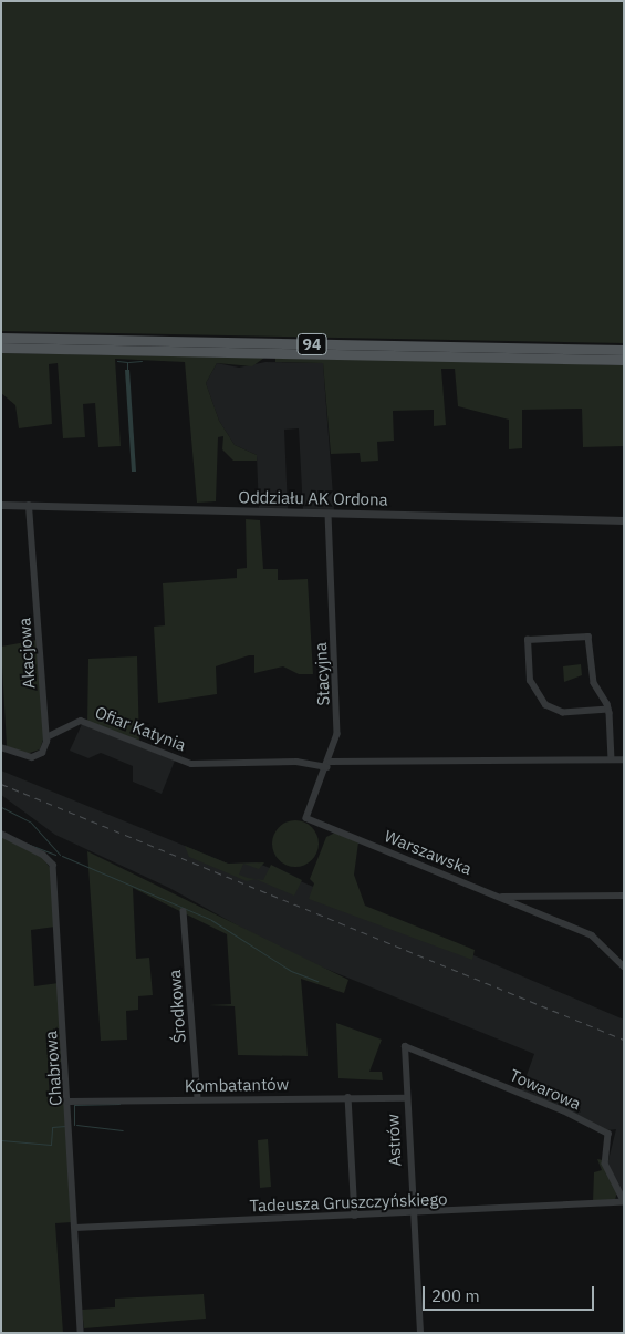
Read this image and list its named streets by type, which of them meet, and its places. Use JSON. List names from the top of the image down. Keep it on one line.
{"streets":{"main road":["94"],"street":["Oddziału AK Ordona","Akacjowa","Stacyjna","Ofiar Katynia","Warszawska","Środkowa","Chabrowa","Kombatantów","Towarowa","Astrów","Tadeusza Gruszczyńskiego"]},"crossings":[["Oddziału AK Ordona","Akacjowa"],["Oddziału AK Ordona","Stacyjna"],["Akacjowa","Ofiar Katynia"],["Stacyjna","Ofiar Katynia"],["Stacyjna","Warszawska"],["Środkowa","Kombatantów"],["Chabrowa","Kombatantów"],["Chabrowa","Tadeusza Gruszczyńskiego"],["Kombatantów","Astrów"],["Towarowa","Astrów"],["Towarowa","Tadeusza Gruszczyńskiego"],["Astrów","Tadeusza Gruszczyńskiego"]],"scale_bar":"200 m"}
